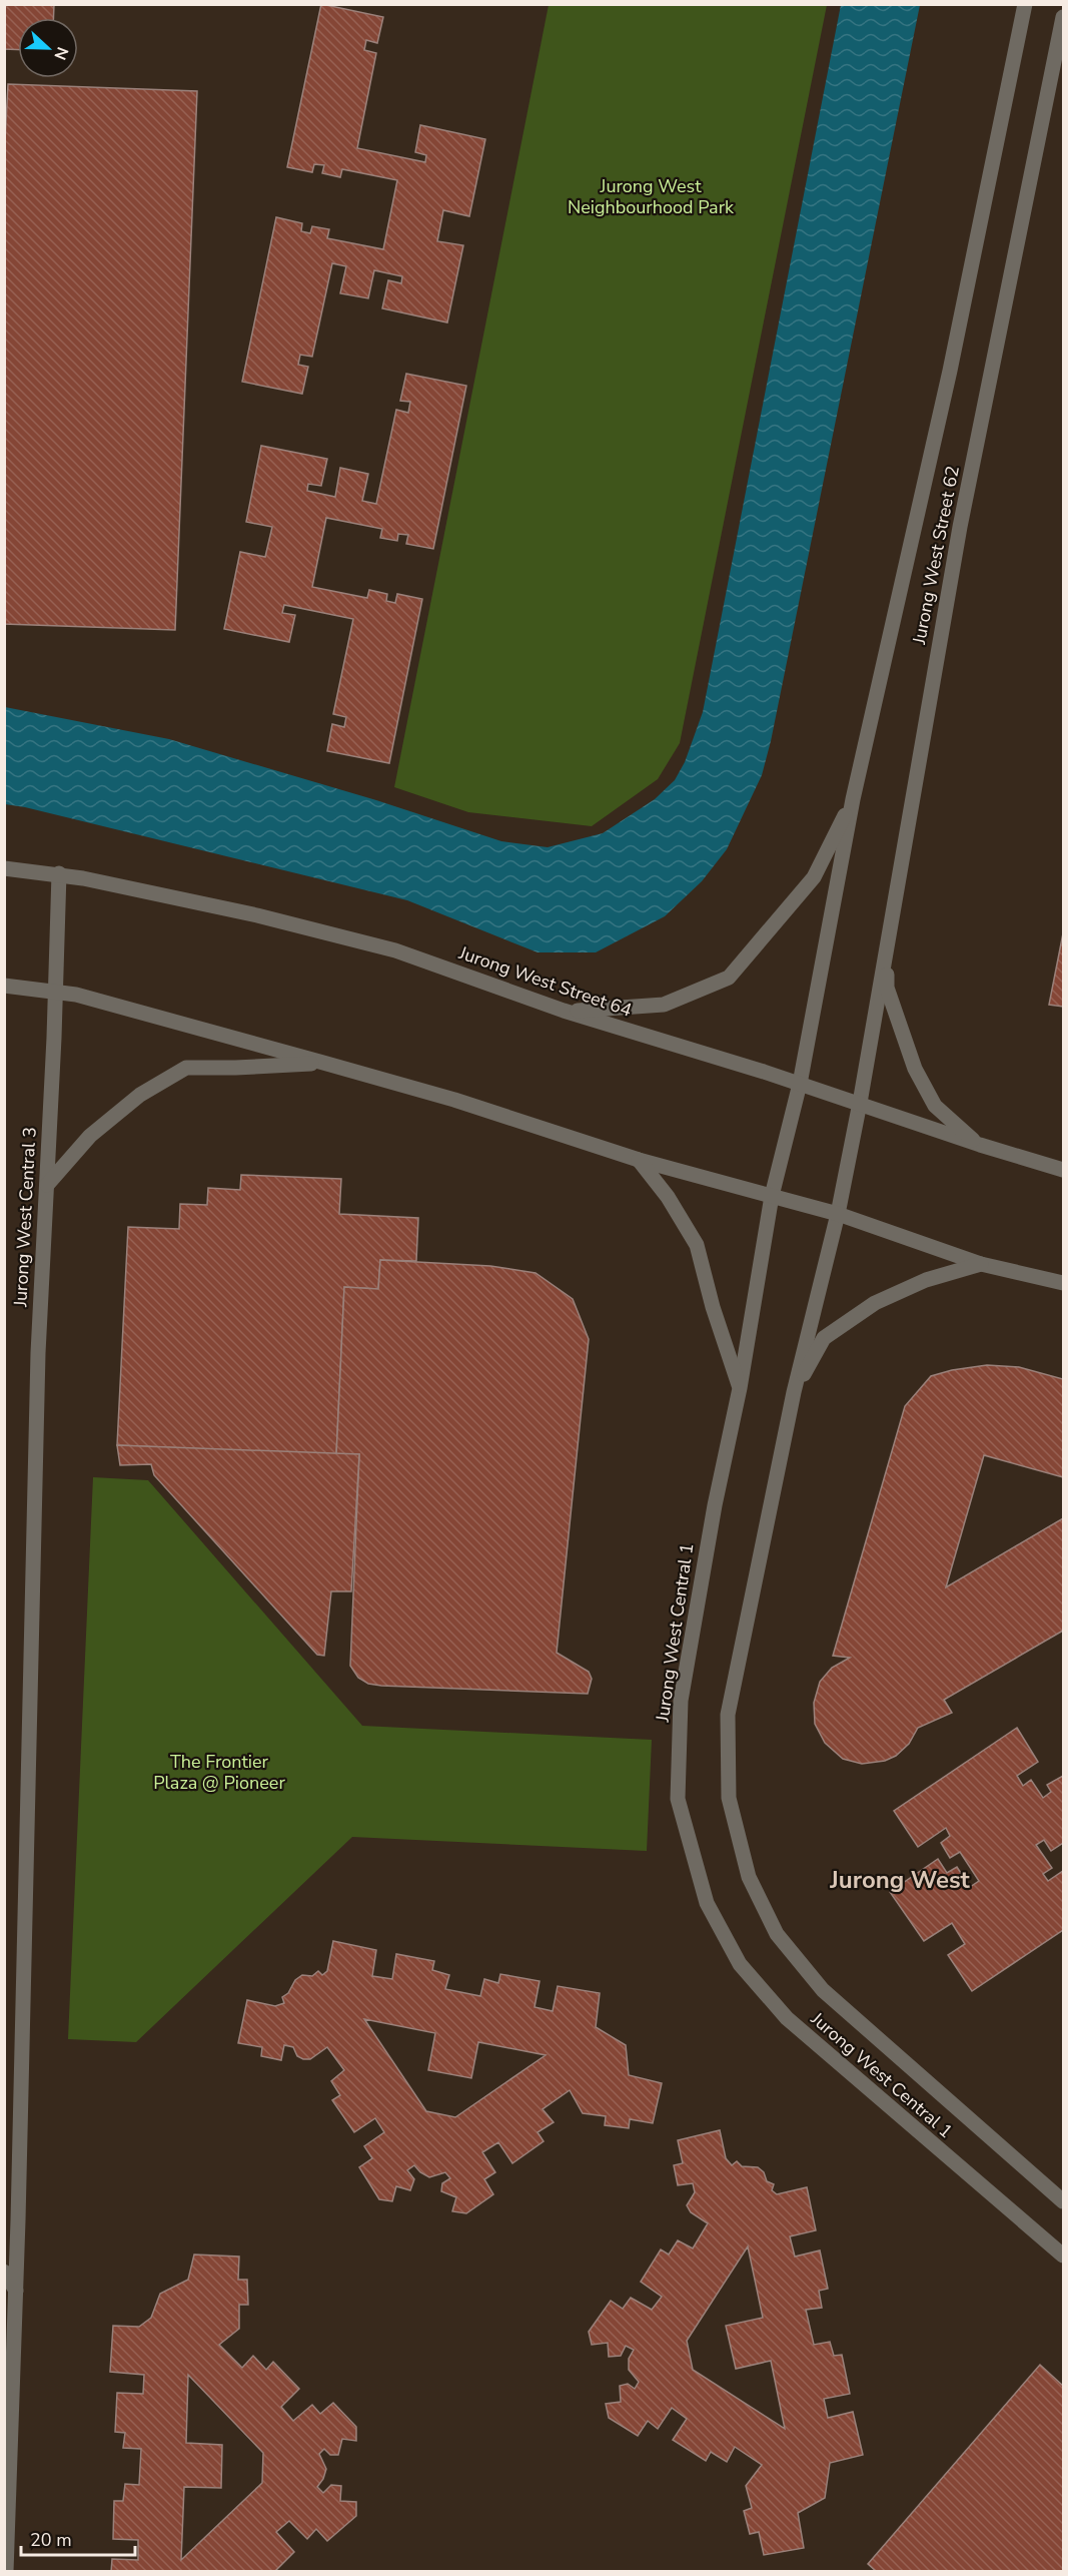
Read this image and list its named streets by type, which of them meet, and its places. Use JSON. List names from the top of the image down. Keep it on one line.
{"streets":{"street":["Jurong West Street 62","Jurong West Street 64","Jurong West Central 3","Jurong West Central 1"]},"crossings":[["Jurong West Street 62","Jurong West Street 64"],["Jurong West Street 62","Jurong West Central 1"],["Jurong West Street 64","Jurong West Central 3"],["Jurong West Street 64","Jurong West Central 1"]],"districts":["Jurong West"],"parks":["Jurong West Neighbourhood Park","The Frontier Plaza @ Pioneer"],"scale_bar":"20 m","north":"right"}
